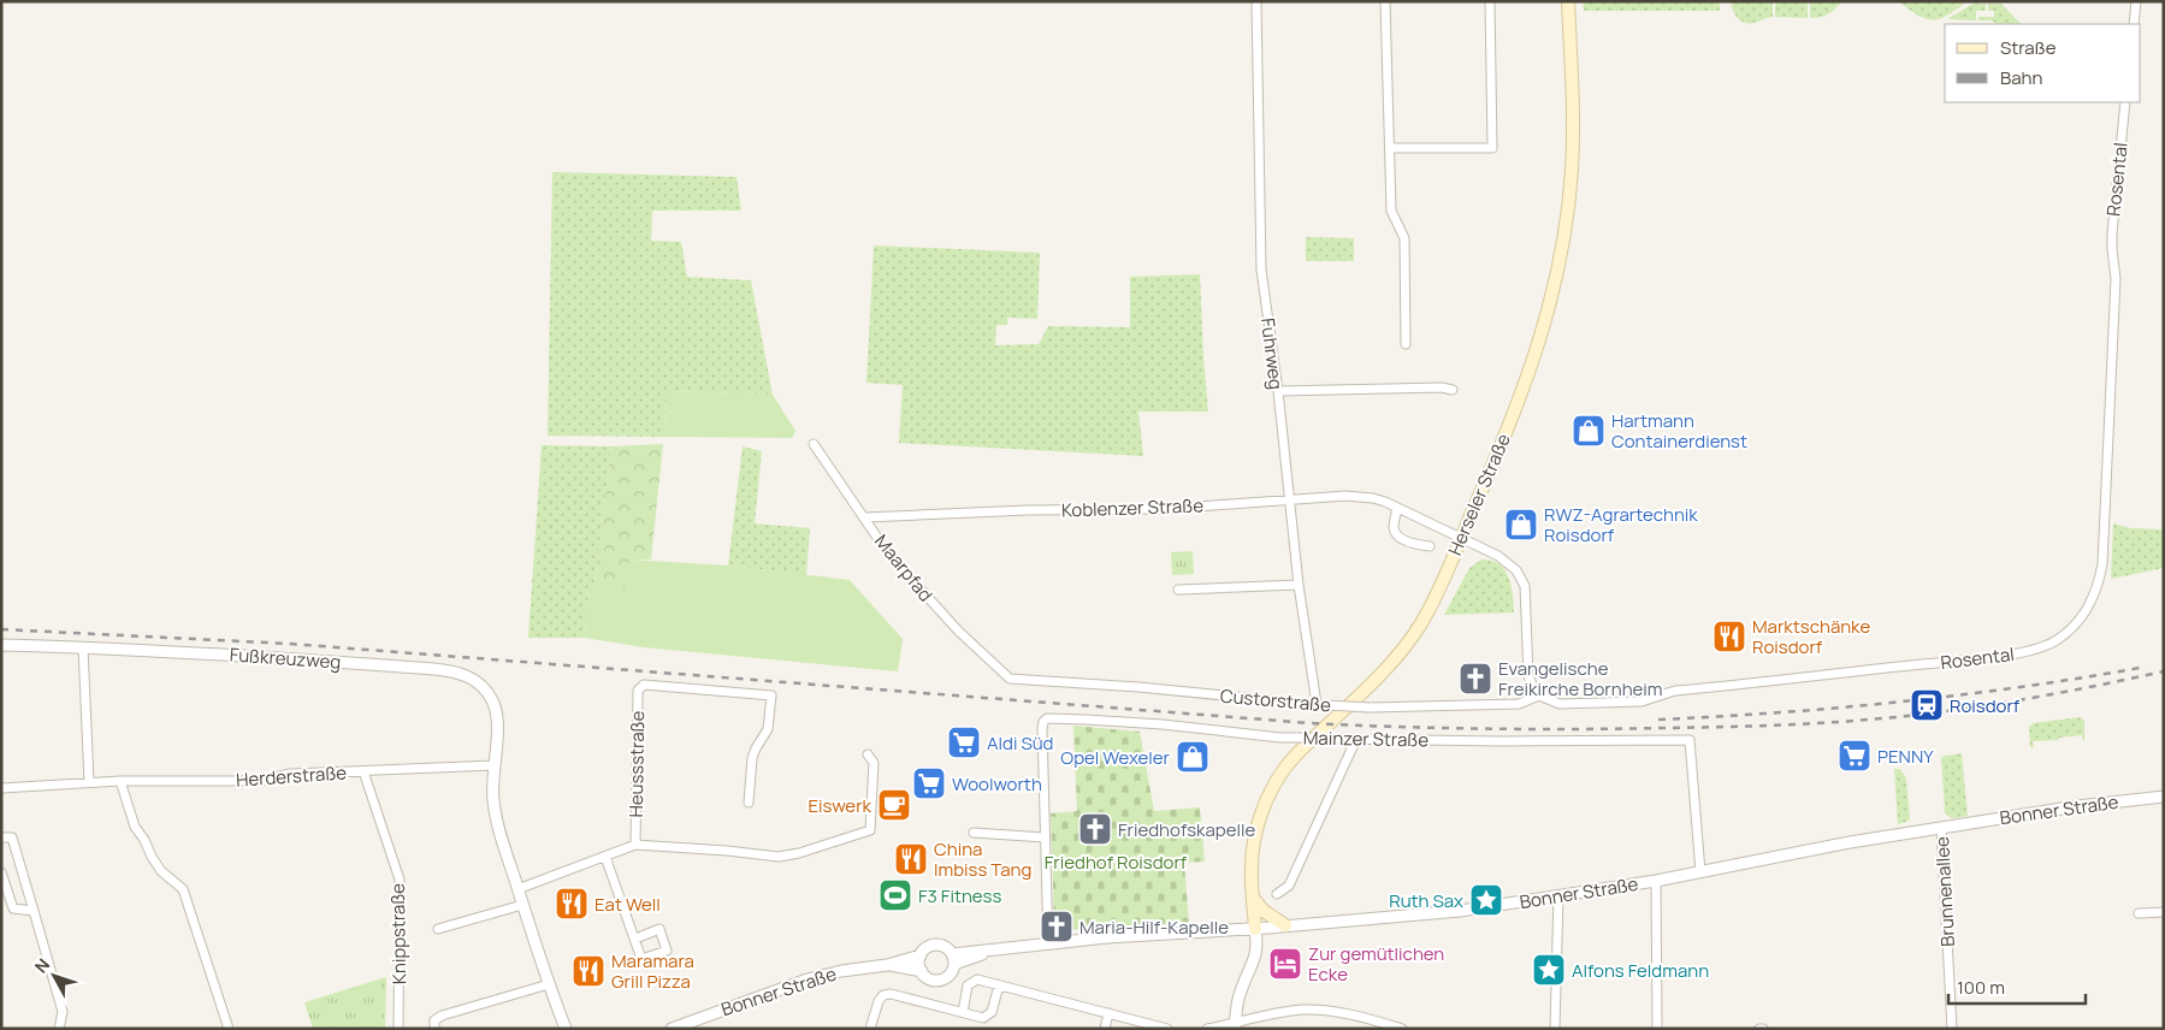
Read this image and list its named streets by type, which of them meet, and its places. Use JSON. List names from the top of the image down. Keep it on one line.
{"streets":{"main road":["Herseler Straße"],"street":["Rosental","Fuhrweg","Koblenzer Straße","Maarpfad","Fußkreuzweg","Custorstraße","Mainzer Straße","Heussstraße","Herderstraße","Bonner Straße","Brunnenallee","Knippstraße"]},"crossings":[["Rosental","Custorstraße"],["Fuhrweg","Koblenzer Straße"],["Fuhrweg","Custorstraße"],["Herseler Straße","Koblenzer Straße"],["Herseler Straße","Bonner Straße"],["Koblenzer Straße","Maarpfad"],["Maarpfad","Custorstraße"],["Fußkreuzweg","Herderstraße"],["Mainzer Straße","Bonner Straße"],["Herderstraße","Knippstraße"],["Bonner Straße","Brunnenallee"]],"parks":["Friedhof Roisdorf"],"places":{"shop":["Hartmann Containerdienst","RWZ-Agrartechnik Roisdorf","Opel Wexeler"],"restaurant":["Marktschänke Roisdorf","China Imbiss Tang","Eat Well","Maramara Grill Pizza"],"church":["Evangelische Freikirche Bornheim","Friedhofskapelle","Maria-Hilf-Kapelle"],"station":["Roisdorf"],"supermarket":["Aldi Süd","PENNY","Woolworth"],"cafe":["Eiswerk"],"sports":["F3 Fitness"],"place":["Ruth Sax","Alfons Feldmann"],"hotel":["Zur gemütlichen Ecke"]},"legend":["Straße","Bahn"],"scale_bar":"100 m","north":"top left"}
